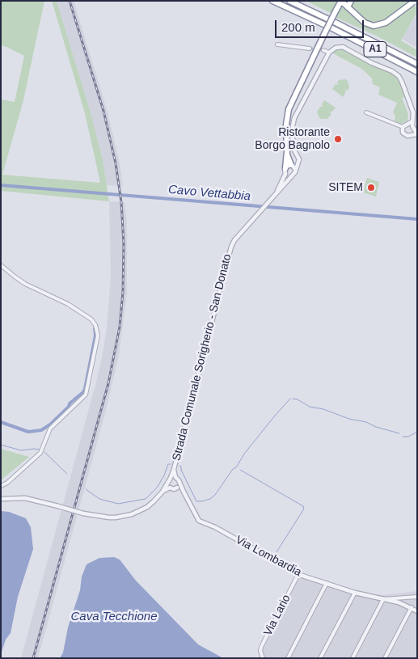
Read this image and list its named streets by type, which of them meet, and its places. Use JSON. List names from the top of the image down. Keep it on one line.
{"streets":{"highway":["A1"],"street":["Strada Comunale Sorigherio - San Donato","Via Lombardia","Via Lario"]},"crossings":[["Strada Comunale Sorigherio - San Donato","Via Lombardia"],["Via Lombardia","Via Lario"]],"water":["Cavo Vettabbia","Cava Tecchione"],"places":["Ristorante Borgo Bagnolo","SITEM"],"scale_bar":"200 m"}
